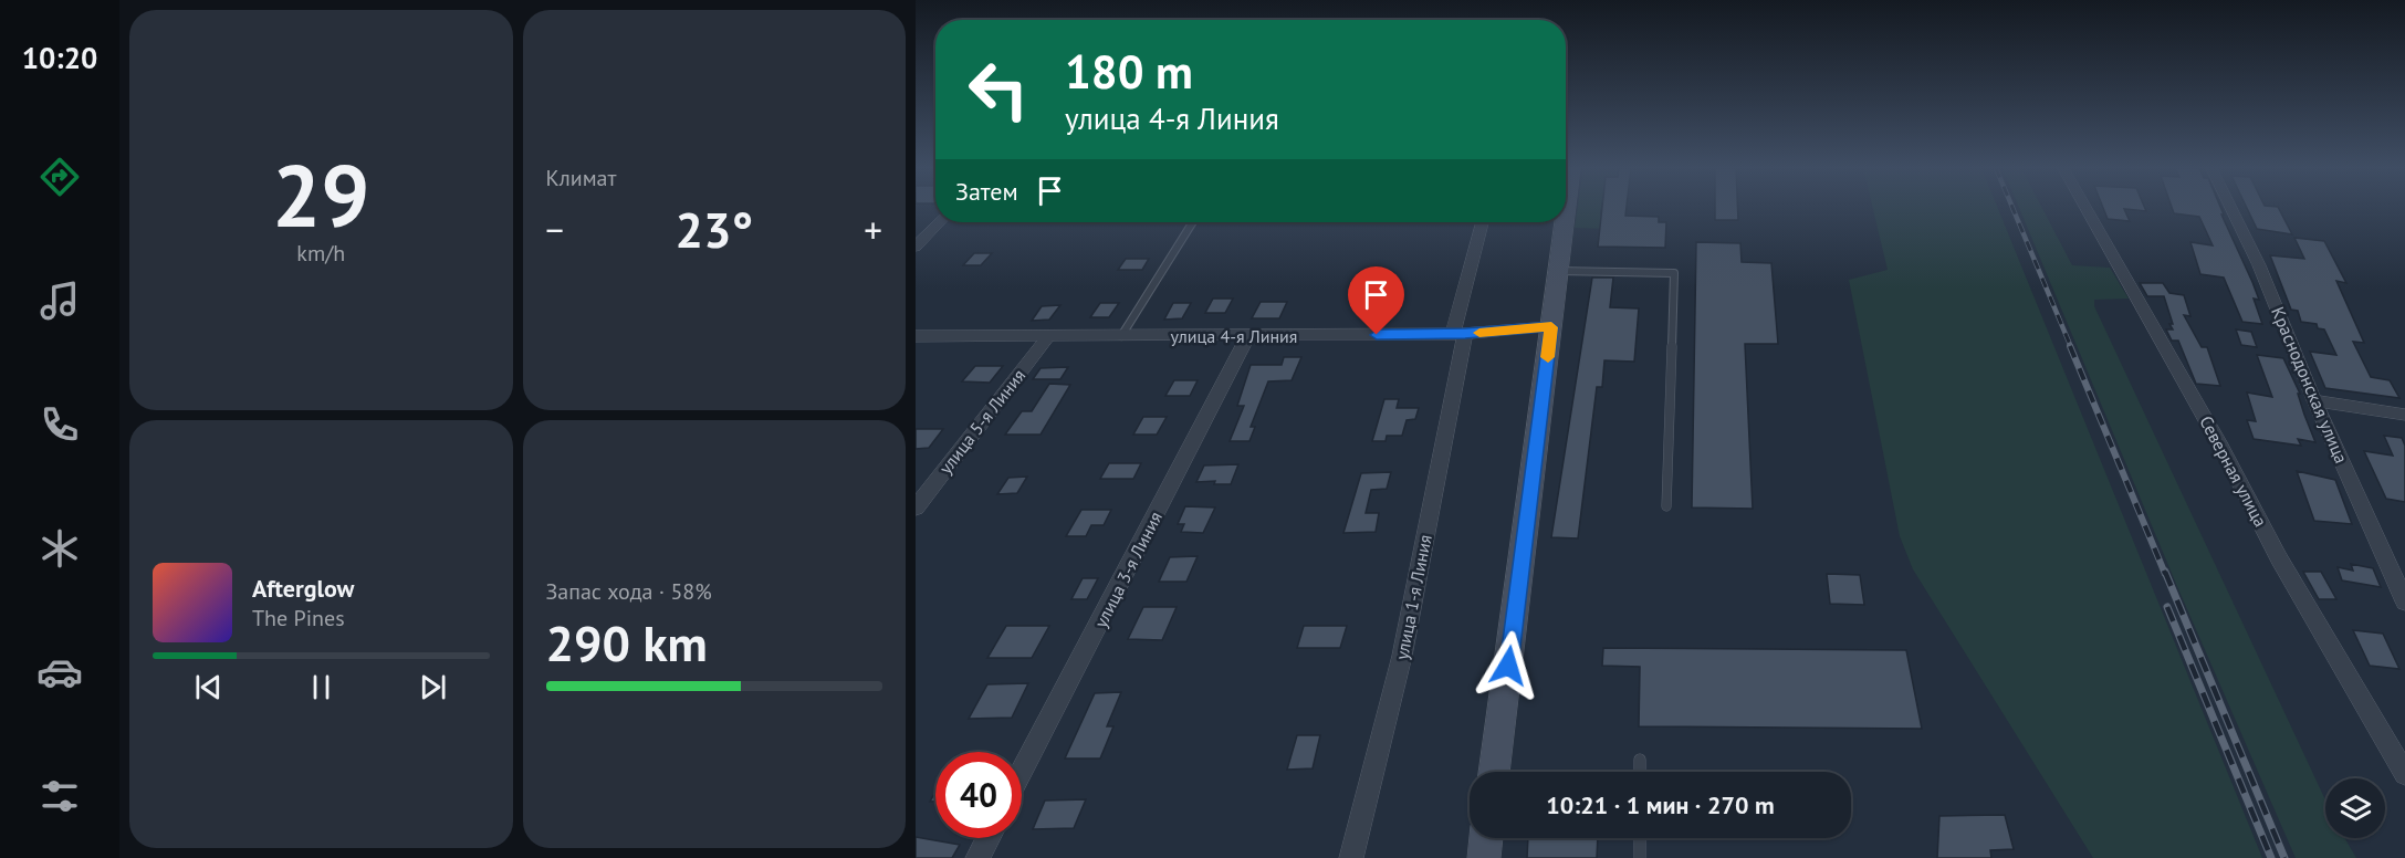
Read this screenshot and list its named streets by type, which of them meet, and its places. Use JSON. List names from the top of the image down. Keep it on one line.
{"streets":{"street":["улица 4-я Линия","Краснодонская улица","улица 5-я Линия","Северная улица","улица 3-я Линия","улица 1-я Линия"]},"crossings":[["улица 4-я Линия","улица 5-я Линия"],["улица 4-я Линия","улица 3-я Линия"],["улица 4-я Линия","улица 1-я Линия"]],"page":{"tabs":"10:20","tile":[["29","km/h"],"Климат",["Запас хода · 58%","290 km"]],"turn":["180 m","улица 4-я Линия"],"then":"Затем","heat":["−","23°","+"],"song":["Afterglow","The Pines"],"limit":"40","trip":"10:21 · 1 мин · 270 m"}}
